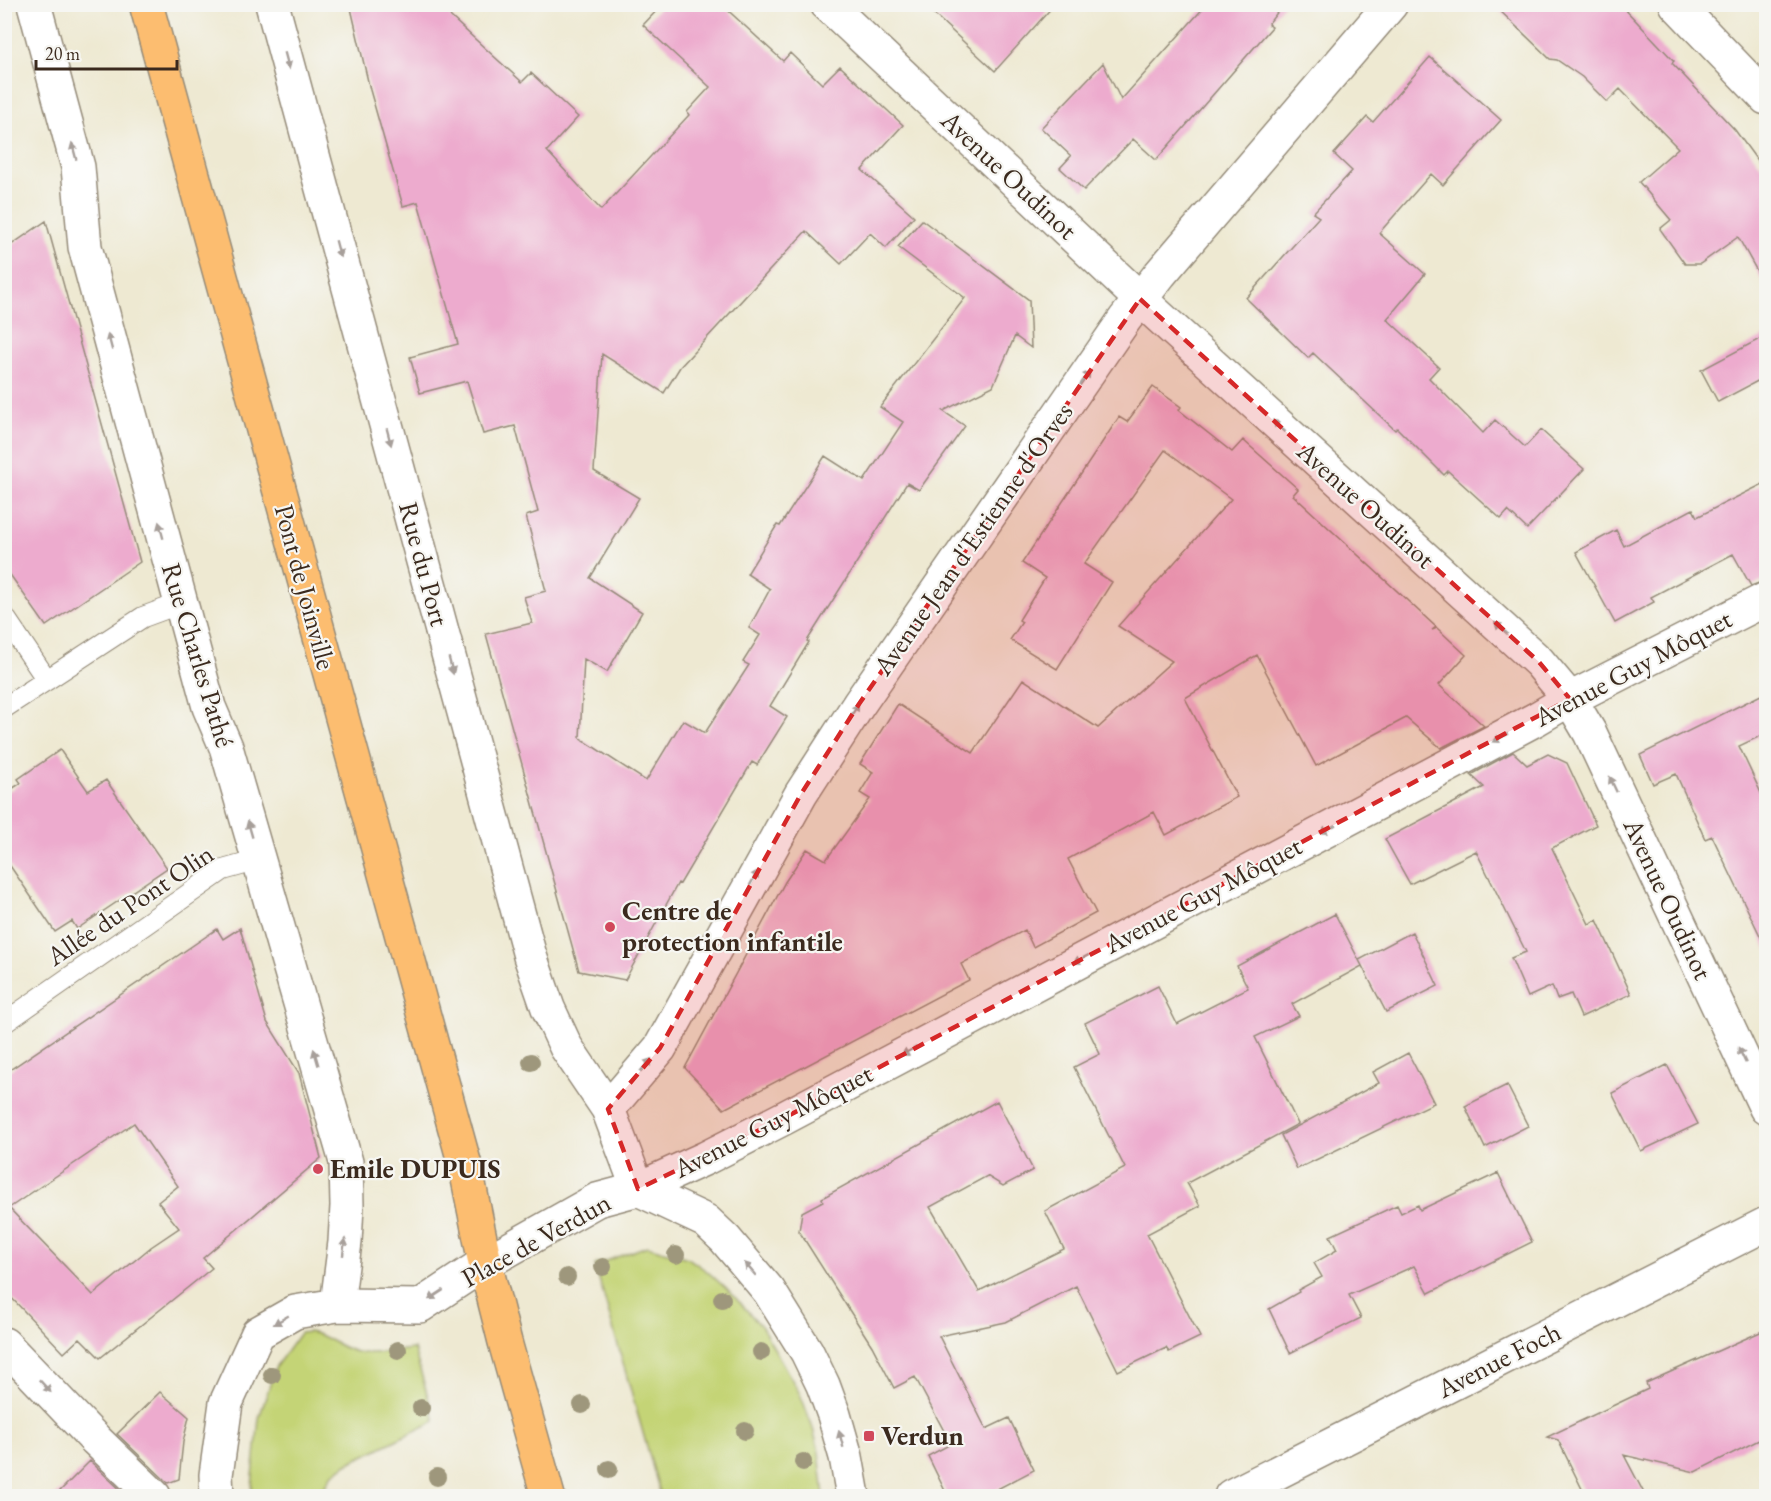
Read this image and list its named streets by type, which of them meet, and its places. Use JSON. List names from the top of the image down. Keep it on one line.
{"streets":{"main road":["Pont de Joinville"],"street":["Avenue Oudinot","Avenue Jean d'Estienne d'Orves","Rue du Port","Rue Charles Pathé","Avenue Guy Môquet","Place de Verdun","Avenue Foch"],"lane":["Allée du Pont Olin"]},"crossings":[["Avenue Oudinot","Avenue Jean d'Estienne d'Orves"],["Avenue Oudinot","Avenue Guy Môquet"],["Avenue Jean d'Estienne d'Orves","Rue du Port"],["Rue du Port","Avenue Guy Môquet"],["Rue du Port","Place de Verdun"],["Pont de Joinville","Place de Verdun"],["Rue Charles Pathé","Allée du Pont Olin"],["Rue Charles Pathé","Place de Verdun"],["Avenue Guy Môquet","Place de Verdun"]],"one_way":["Avenue Oudinot","Avenue Jean d'Estienne d'Orves","Rue du Port","Rue Charles Pathé","Avenue Guy Môquet"],"places":{"other":["Centre de protection infantile","Emile DUPUIS"],"transit":["Verdun"]},"scale_bar":"20 m"}
